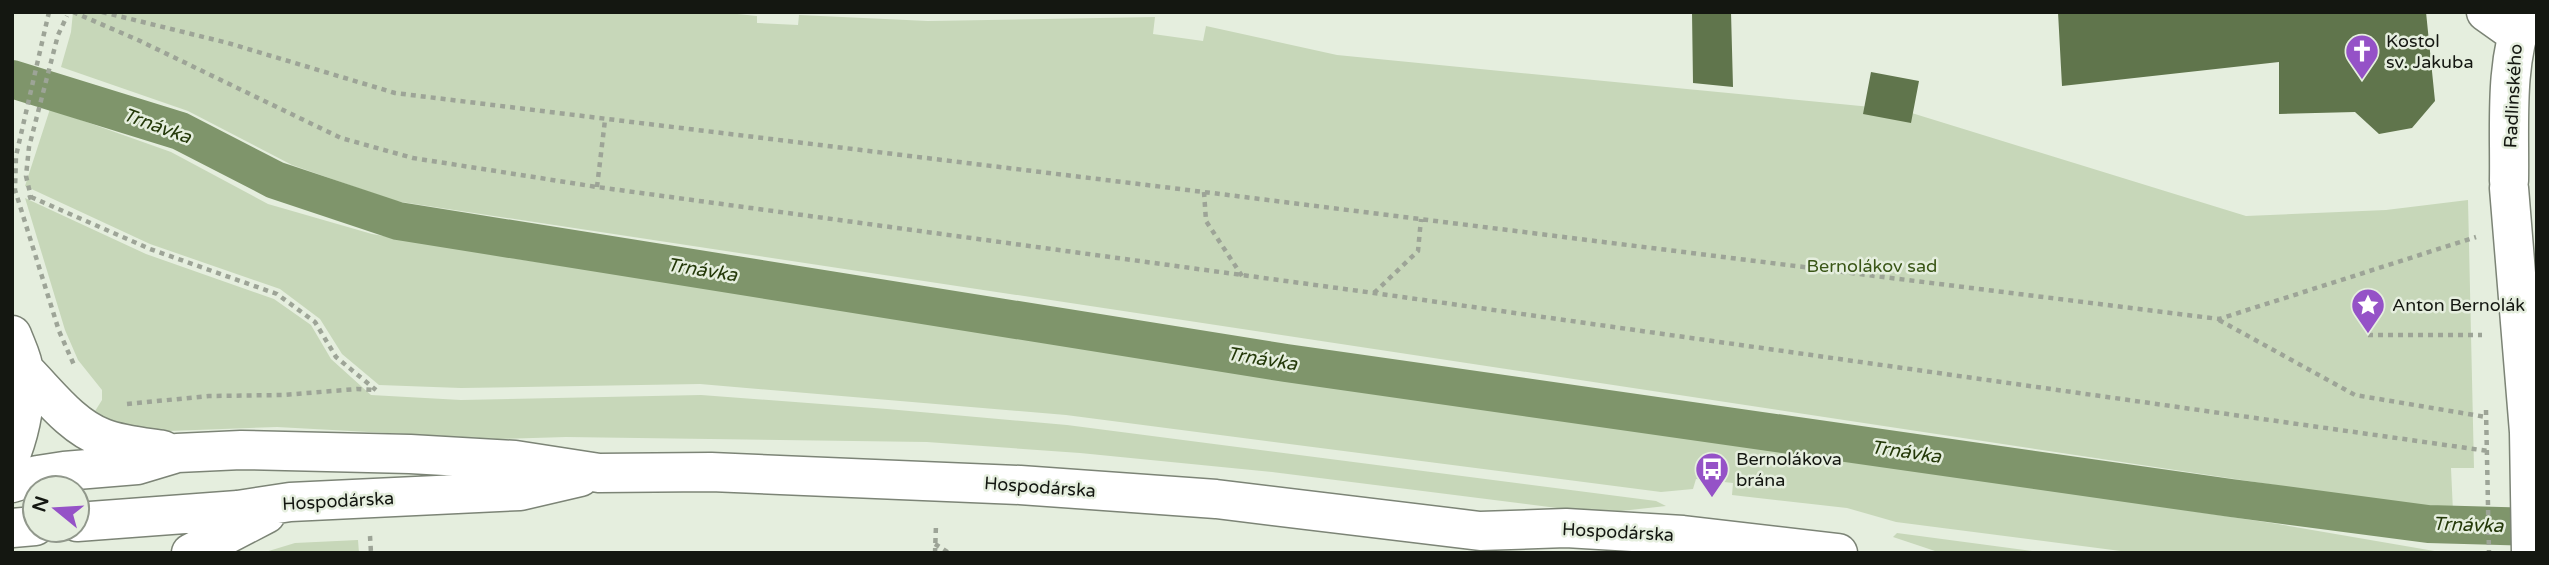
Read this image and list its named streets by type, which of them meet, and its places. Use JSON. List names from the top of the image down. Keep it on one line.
{"streets":{"street":["Radlinského","Hospodárska"]},"water":["Trnávka"],"parks":["Bernolákov sad"],"places":{"church":["Kostol sv. Jakuba"],"place":["Anton Bernolák"],"bus stop":["Bernolákova brána"]},"north":"left"}
